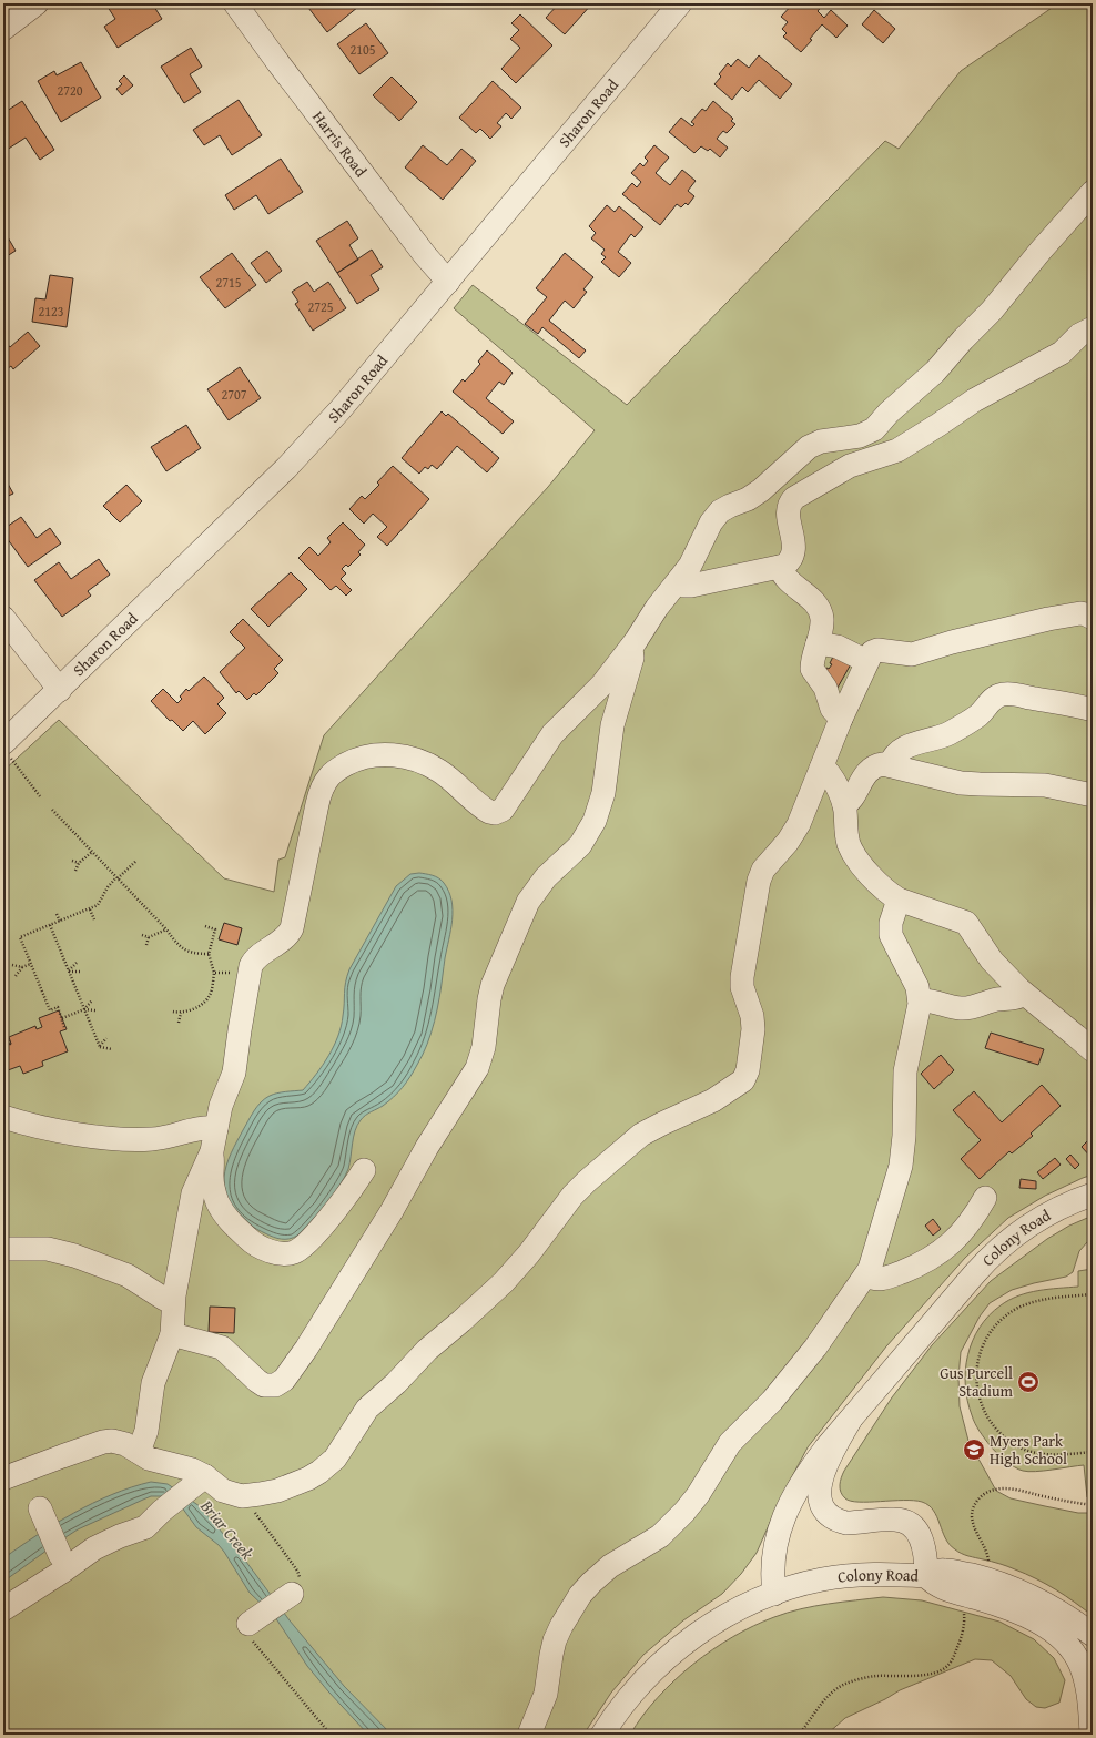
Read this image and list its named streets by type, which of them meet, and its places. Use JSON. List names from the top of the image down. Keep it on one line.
{"streets":{"street":["Sharon Road","Harris Road","Colony Road"]},"crossings":[["Sharon Road","Harris Road"]],"water":["Briar Creek"],"places":{"sports":["Gus Purcell Stadium"],"school or university":["Myers Park High School"]},"house_numbers":["2105","2720","2715","2725","2123","2707"]}
